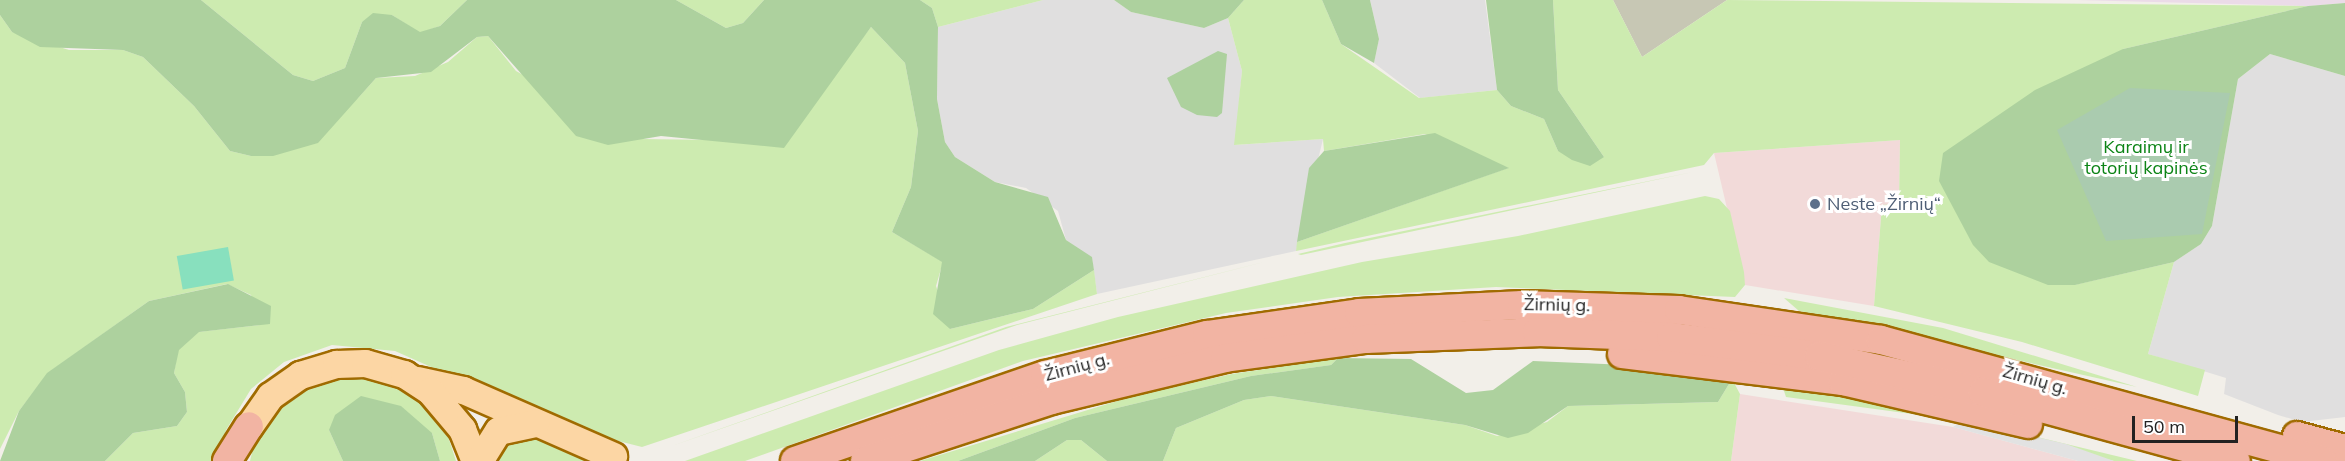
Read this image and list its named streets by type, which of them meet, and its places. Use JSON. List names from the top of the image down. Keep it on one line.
{"streets":{"highway":["Žirnių g."]},"parks":["Karaimų ir totorių kapinės"],"places":["Neste „Žirnių“"],"scale_bar":"50 m"}
